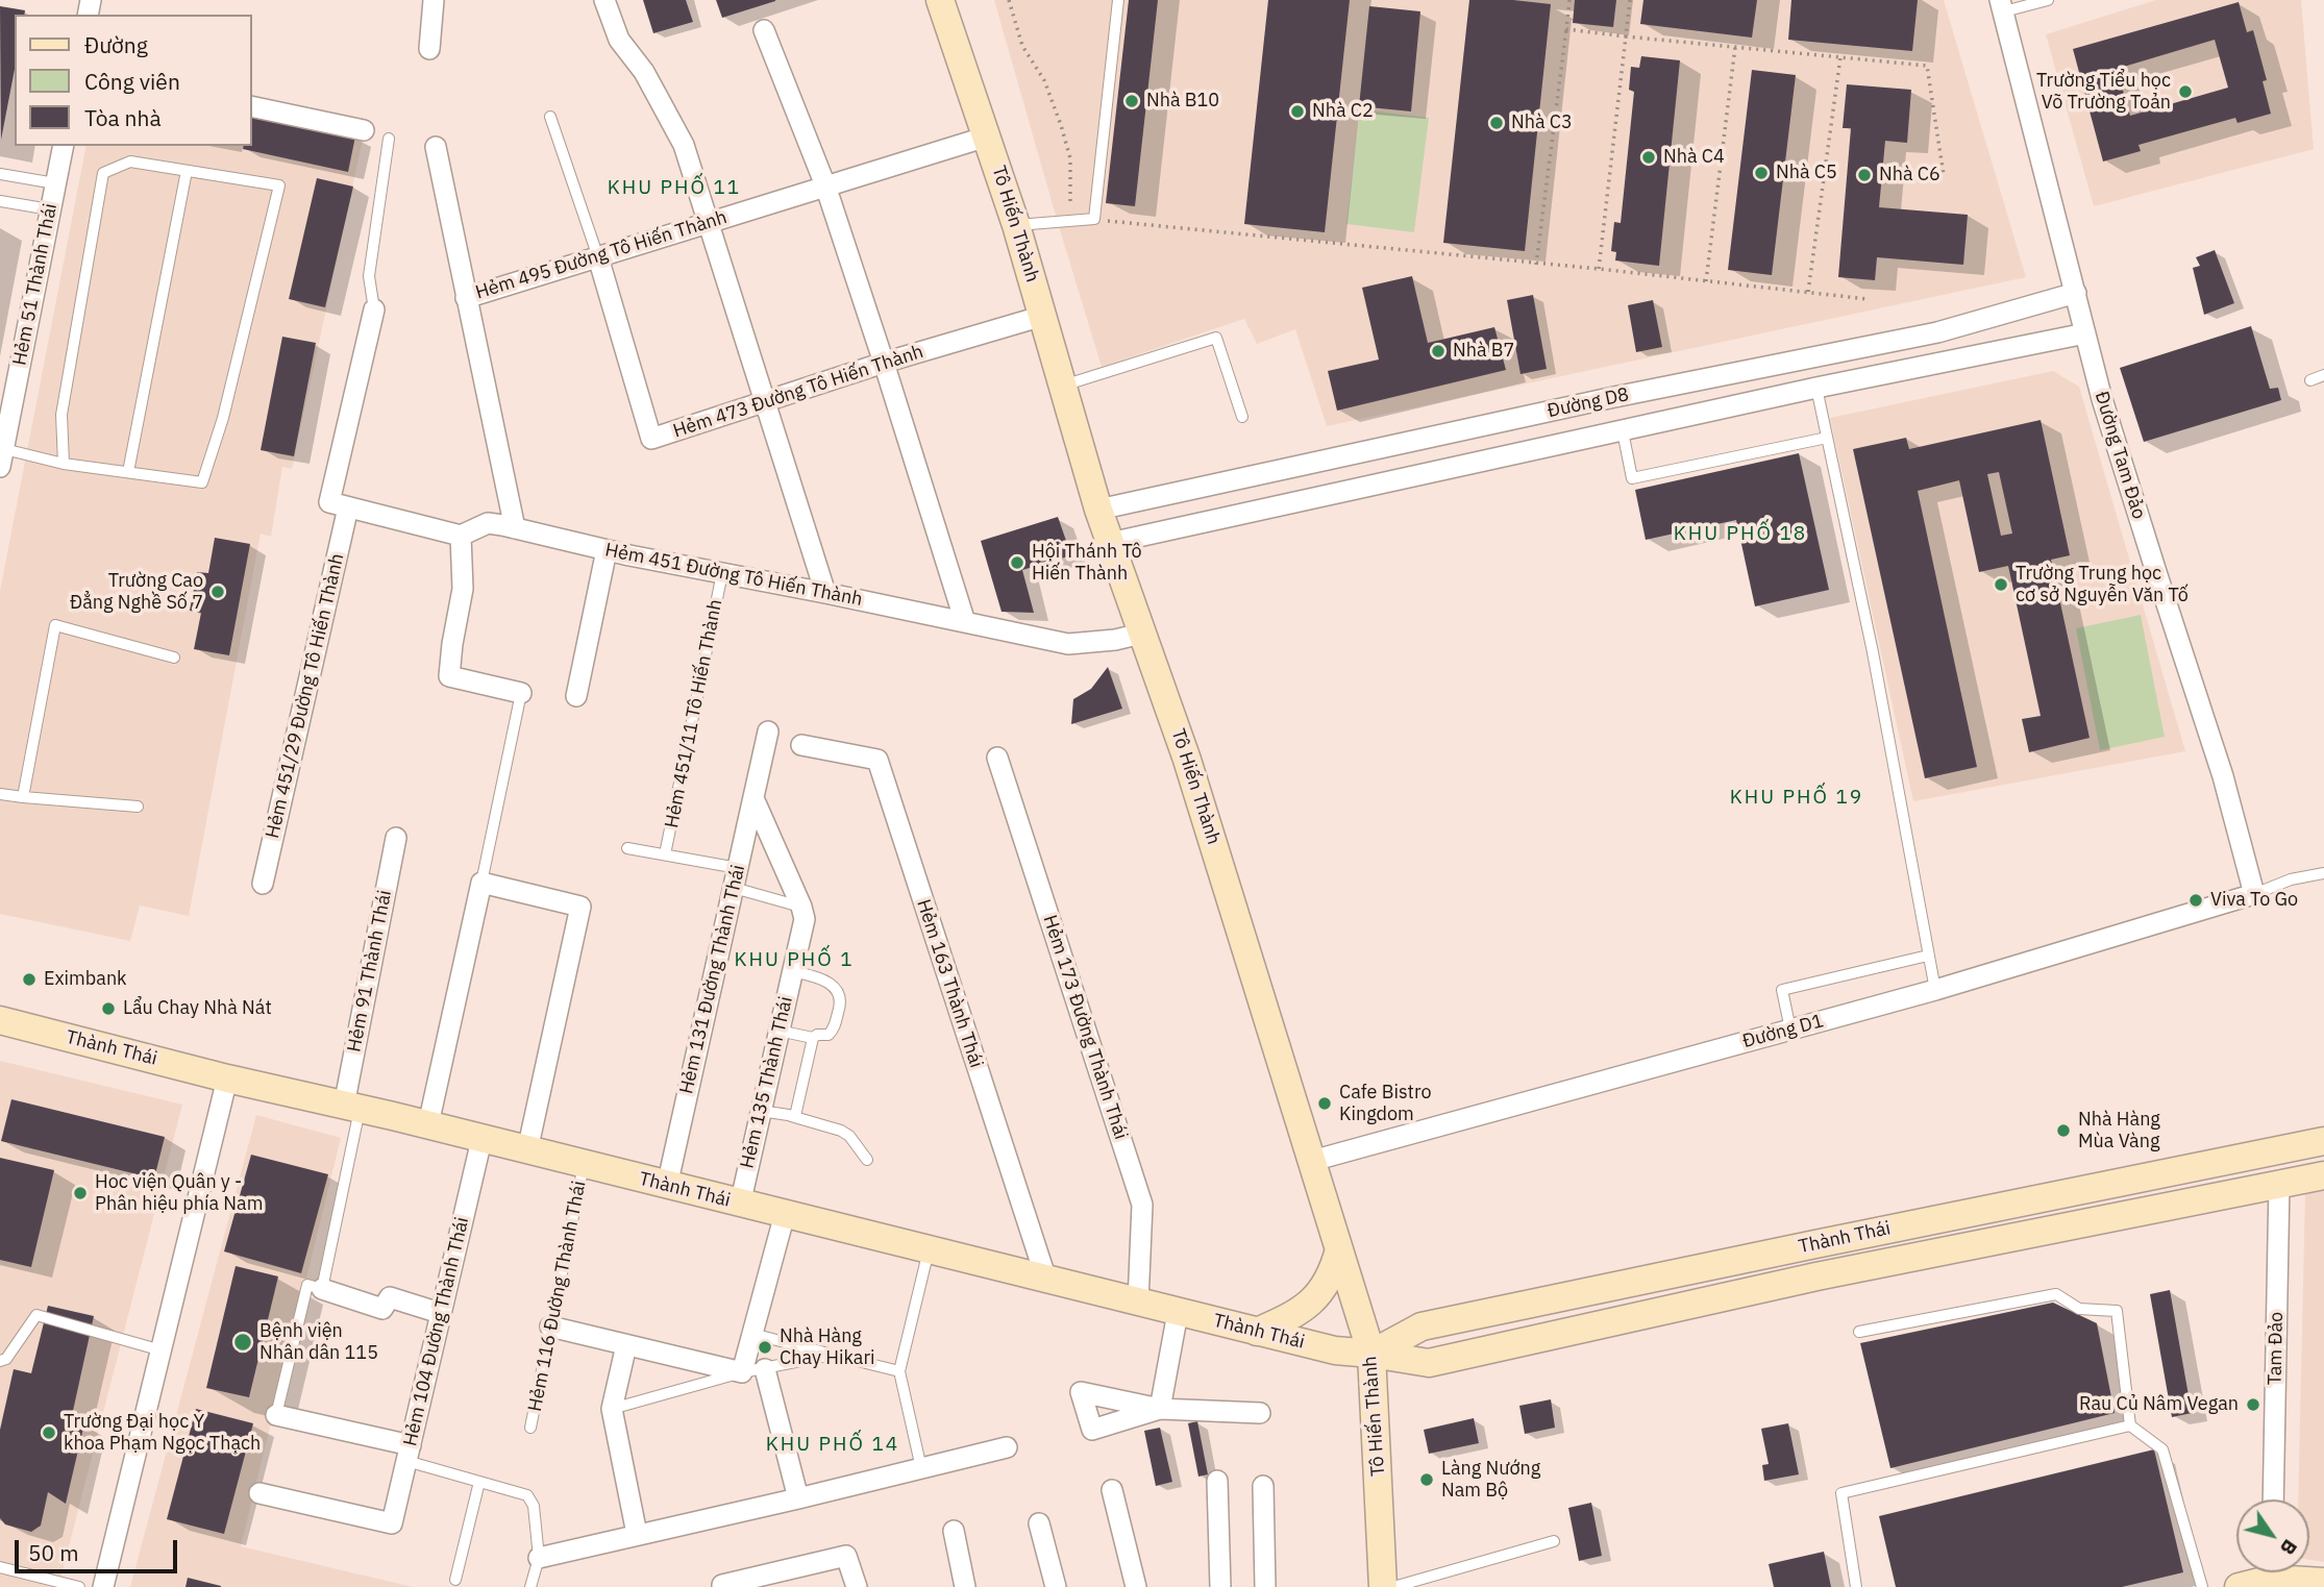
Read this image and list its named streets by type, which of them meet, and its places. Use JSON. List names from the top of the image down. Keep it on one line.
{"streets":{"main road":["Tô Hiến Thành","Thành Thái"],"street":["Hẻm 495 Đường Tô Hiến Thành","Hẻm 51 Thành Thái","Hẻm 473 Đường Tô Hiến Thành","Đường D8","Đường Tam Đảo","Hẻm 451 Đường Tô Hiến Thành","Hẻm 451/29 Đường Tô Hiến Thành","Hẻm 91 Thành Thái","Hẻm 131 Đường Thành Thái","Hẻm 163 Thành Thái","Hẻm 173 Đường Thành Thái","Đường D1","Hẻm 135 Thành Thái","Hẻm 104 Đường Thành Thái","Tam Đảo"],"lane":["Hẻm 451/11 Tô Hiến Thành","Hẻm 116 Đường Thành Thái"]},"crossings":[["Tô Hiến Thành","Hẻm 495 Đường Tô Hiến Thành"],["Tô Hiến Thành","Hẻm 473 Đường Tô Hiến Thành"],["Tô Hiến Thành","Đường D8"],["Tô Hiến Thành","Hẻm 451 Đường Tô Hiến Thành"],["Tô Hiến Thành","Đường D1"],["Tô Hiến Thành","Thành Thái"],["Hẻm 495 Đường Tô Hiến Thành","Hẻm 473 Đường Tô Hiến Thành"],["Đường D8","Đường Tam Đảo"],["Đường Tam Đảo","Đường D1"],["Hẻm 451 Đường Tô Hiến Thành","Hẻm 451/11 Tô Hiến Thành"],["Hẻm 91 Thành Thái","Thành Thái"],["Hẻm 131 Đường Thành Thái","Thành Thái"],["Hẻm 131 Đường Thành Thái","Hẻm 135 Thành Thái"],["Hẻm 163 Thành Thái","Thành Thái"],["Hẻm 173 Đường Thành Thái","Thành Thái"],["Thành Thái","Hẻm 135 Thành Thái"],["Thành Thái","Hẻm 116 Đường Thành Thái"],["Thành Thái","Hẻm 104 Đường Thành Thái"],["Thành Thái","Tam Đảo"]],"districts":["KHU PHỐ 11","KHU PHỐ 18","KHU PHỐ 19","KHU PHỐ 1","KHU PHỐ 14"],"places":["Trường Tiểu học Võ Trường Toản","Nhà B10","Nhà C2","Nhà C3","Nhà C4","Nhà C5","Nhà C6","Nhà B7","Hội Thánh Tô Hiến Thành","Trường Trung học cơ sở Nguyễn Văn Tố","Trường Cao Đẳng Nghề Số 7","Viva To Go","Eximbank","Lẩu Chay Nhà Nát","Cafe Bistro Kingdom","Nhà Hàng Mùa Vàng","Hoc viện Quân y - Phân hiệu phía Nam","Bệnh viện Nhân dân 115","Nhà Hàng Chay Hikari","Rau Củ Nâm Vegan","Trường Đại học Y khoa Phạm Ngọc Thạch","Làng Nướng Nam Bộ"],"legend":["Đường","Công viên","Tòa nhà"],"scale_bar":"50 m","north":"bottom right"}
